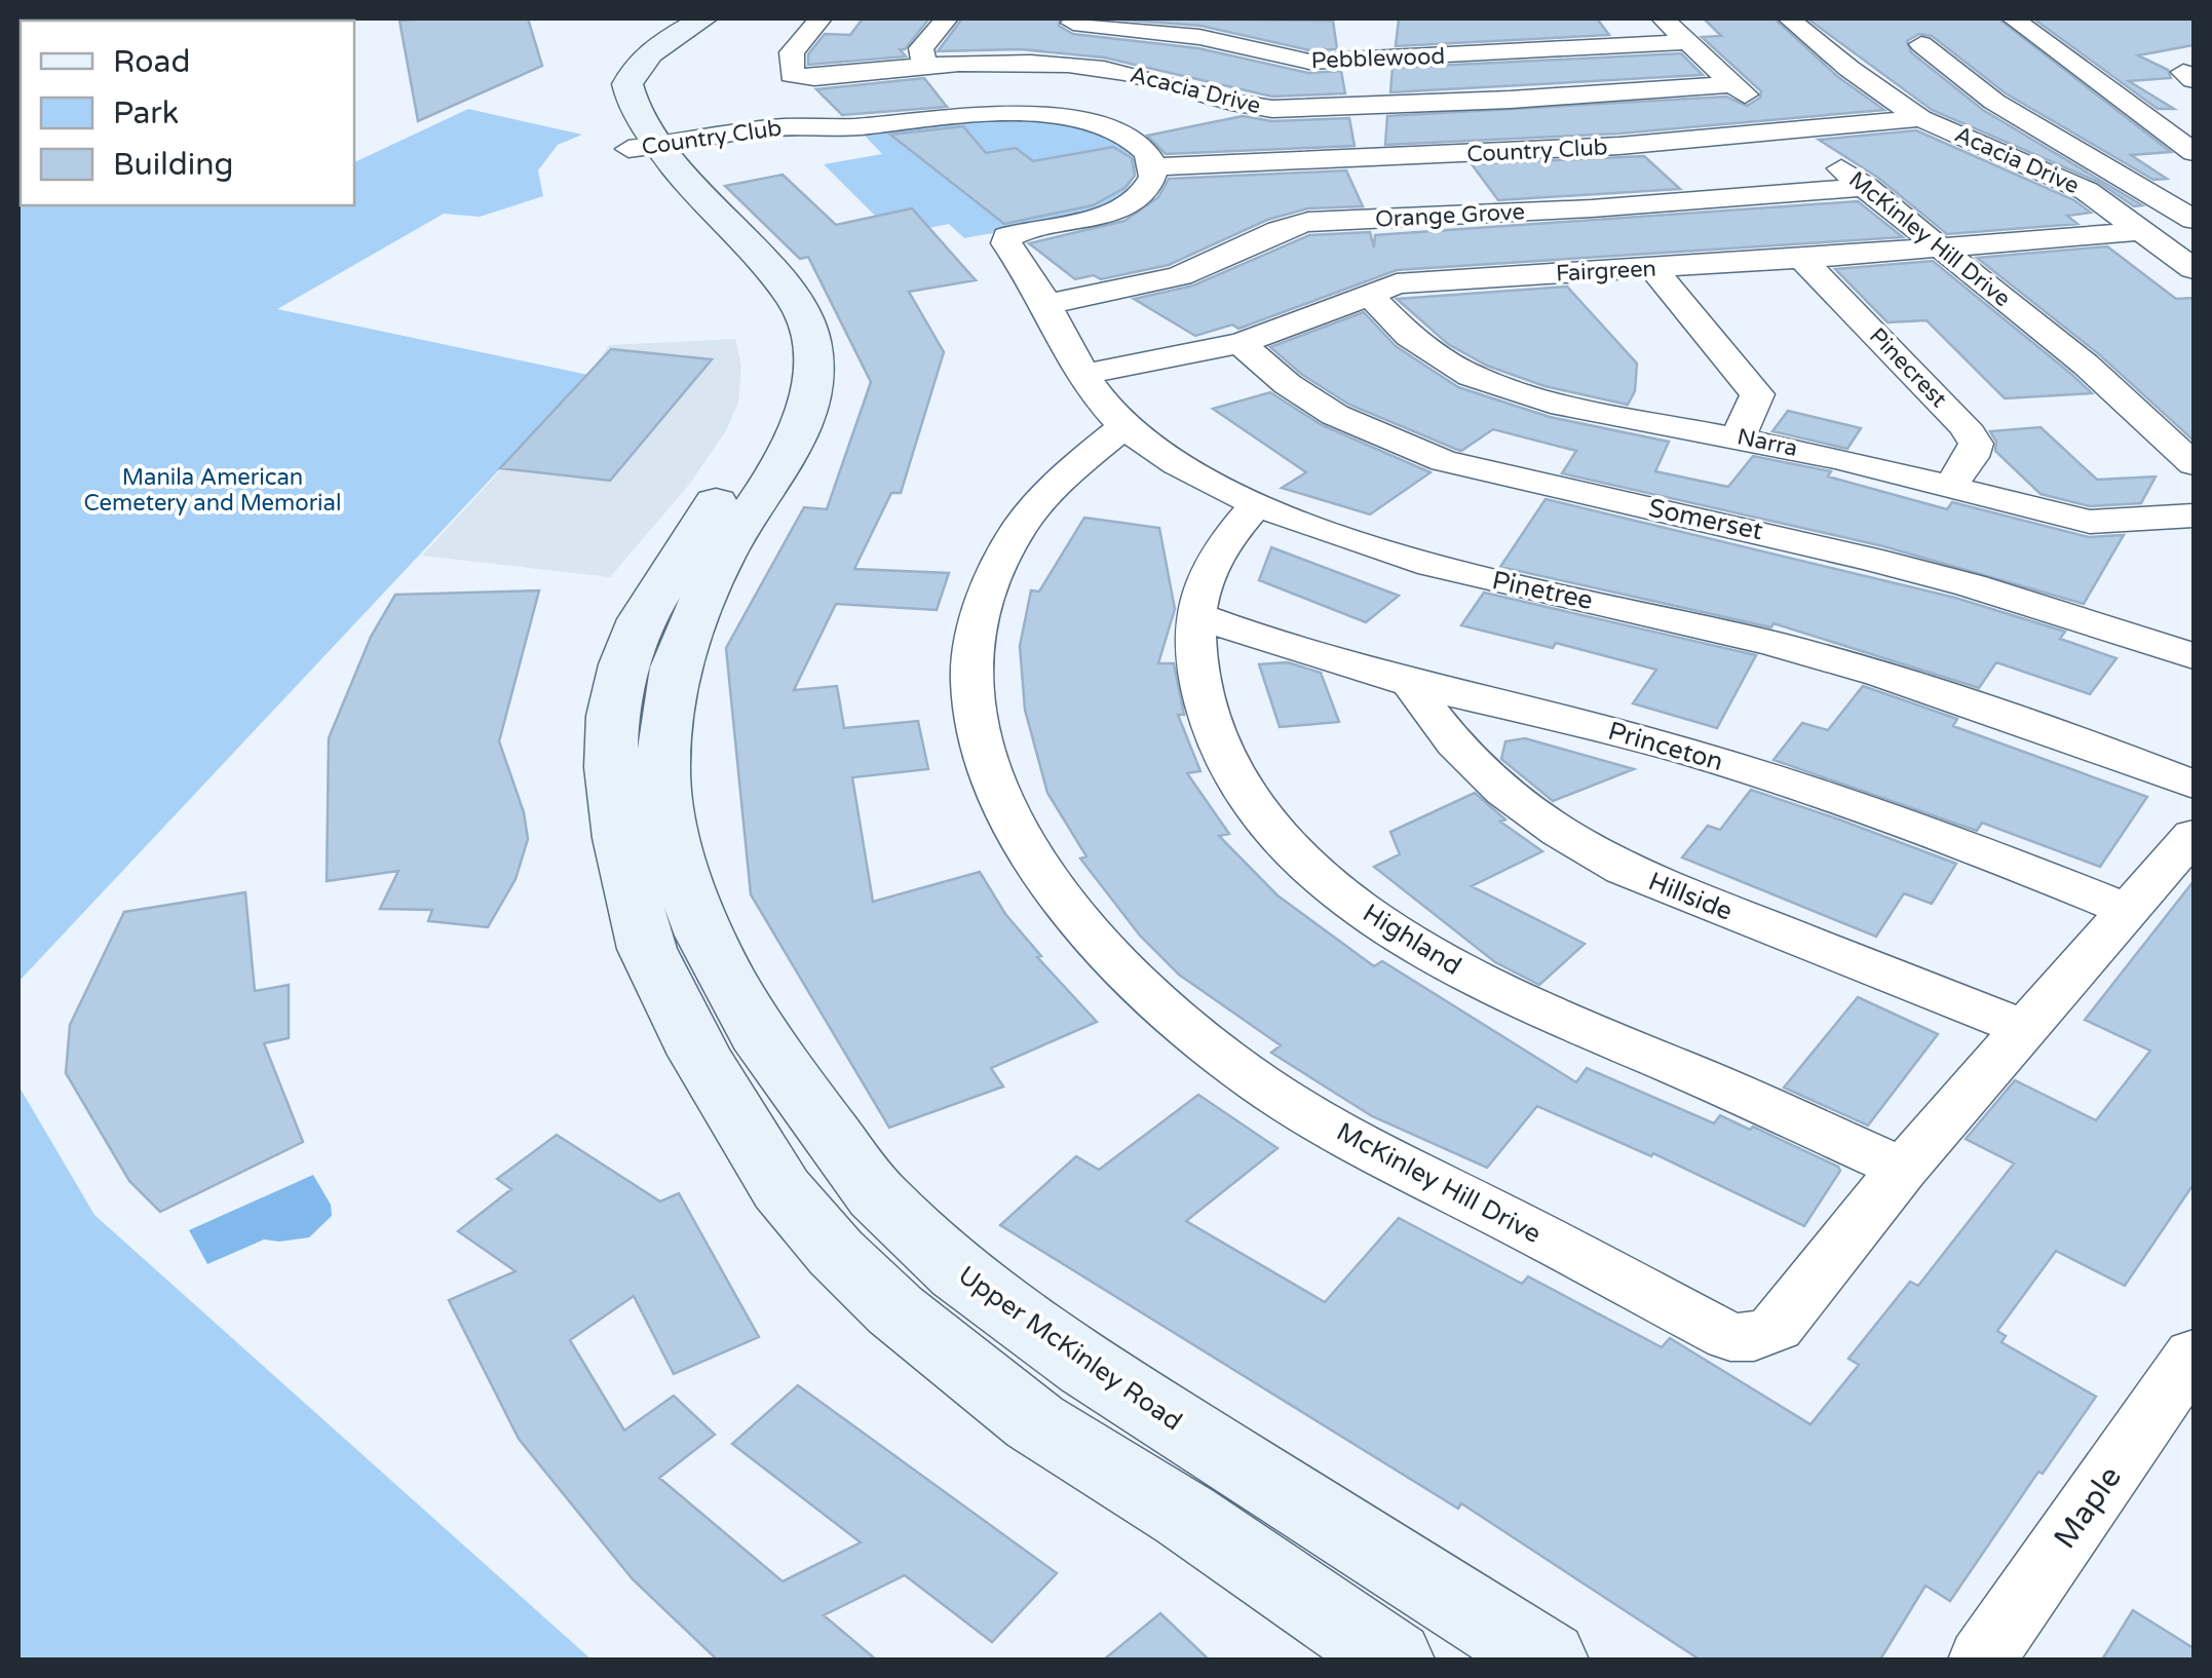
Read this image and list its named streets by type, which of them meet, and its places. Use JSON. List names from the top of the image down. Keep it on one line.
{"streets":{"main road":["Upper McKinley Road"],"street":["Pebblewood","Acacia Drive","Country Club","Orange Grove","McKinley Hill Drive","Fairgreen","Pinecrest","Narra","Somerset","Pinetree","Princeton","Hillside","Highland","Maple"]},"crossings":[["Pebblewood","McKinley Hill Drive"],["Acacia Drive","Country Club"],["Acacia Drive","McKinley Hill Drive"],["Acacia Drive","Fairgreen"],["Country Club","McKinley Hill Drive"],["Country Club","Pinetree"],["Country Club","Upper McKinley Road"],["Orange Grove","McKinley Hill Drive"],["Orange Grove","Pinetree"],["McKinley Hill Drive","Fairgreen"],["McKinley Hill Drive","Pinetree"],["McKinley Hill Drive","Princeton"],["McKinley Hill Drive","Hillside"],["McKinley Hill Drive","Highland"],["Fairgreen","Pinecrest"],["Fairgreen","Narra"],["Fairgreen","Somerset"],["Fairgreen","Pinetree"],["Pinecrest","Narra"],["Pinetree","Highland"],["Princeton","Hillside"],["Princeton","Highland"]],"parks":["Manila American Cemetery and Memorial"],"legend":["Road","Park","Building"]}
